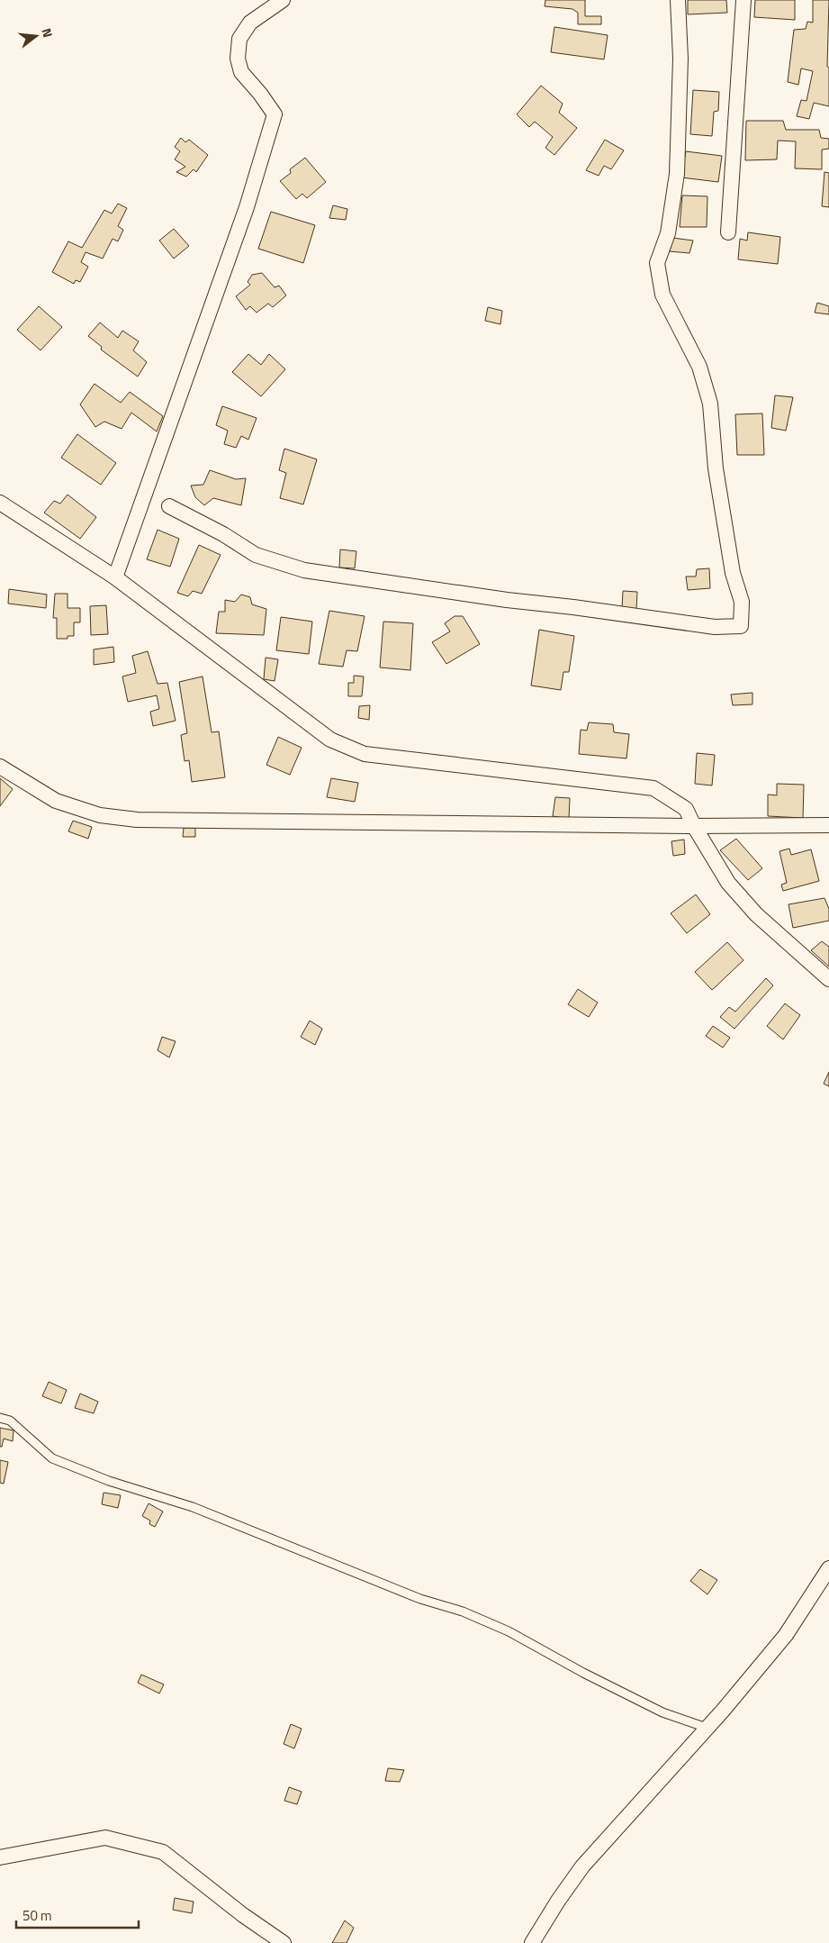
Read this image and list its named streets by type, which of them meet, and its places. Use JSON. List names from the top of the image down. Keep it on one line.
{"scale_bar":"50 m","north":"right"}
